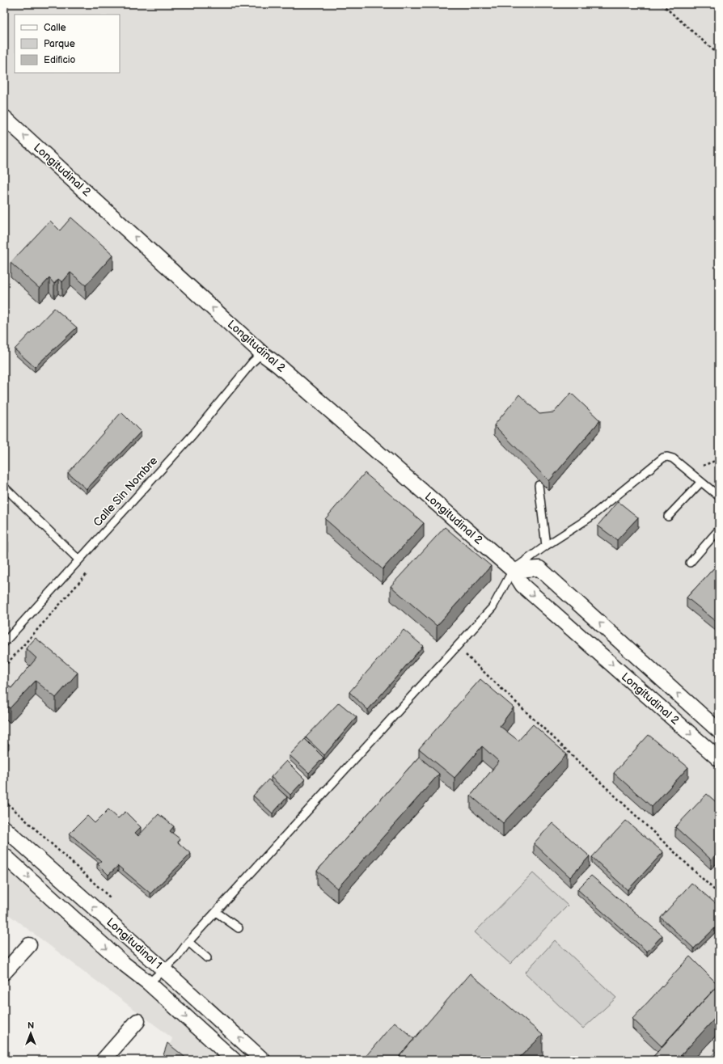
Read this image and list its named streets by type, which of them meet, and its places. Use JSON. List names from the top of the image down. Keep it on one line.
{"streets":{"street":["Longitudinal 2","Longitudinal 1"],"lane":["Calle Sin Nombre"]},"crossings":[["Longitudinal 2","Calle Sin Nombre"]],"legend":["Calle","Parque","Edificio"],"north":"top"}
